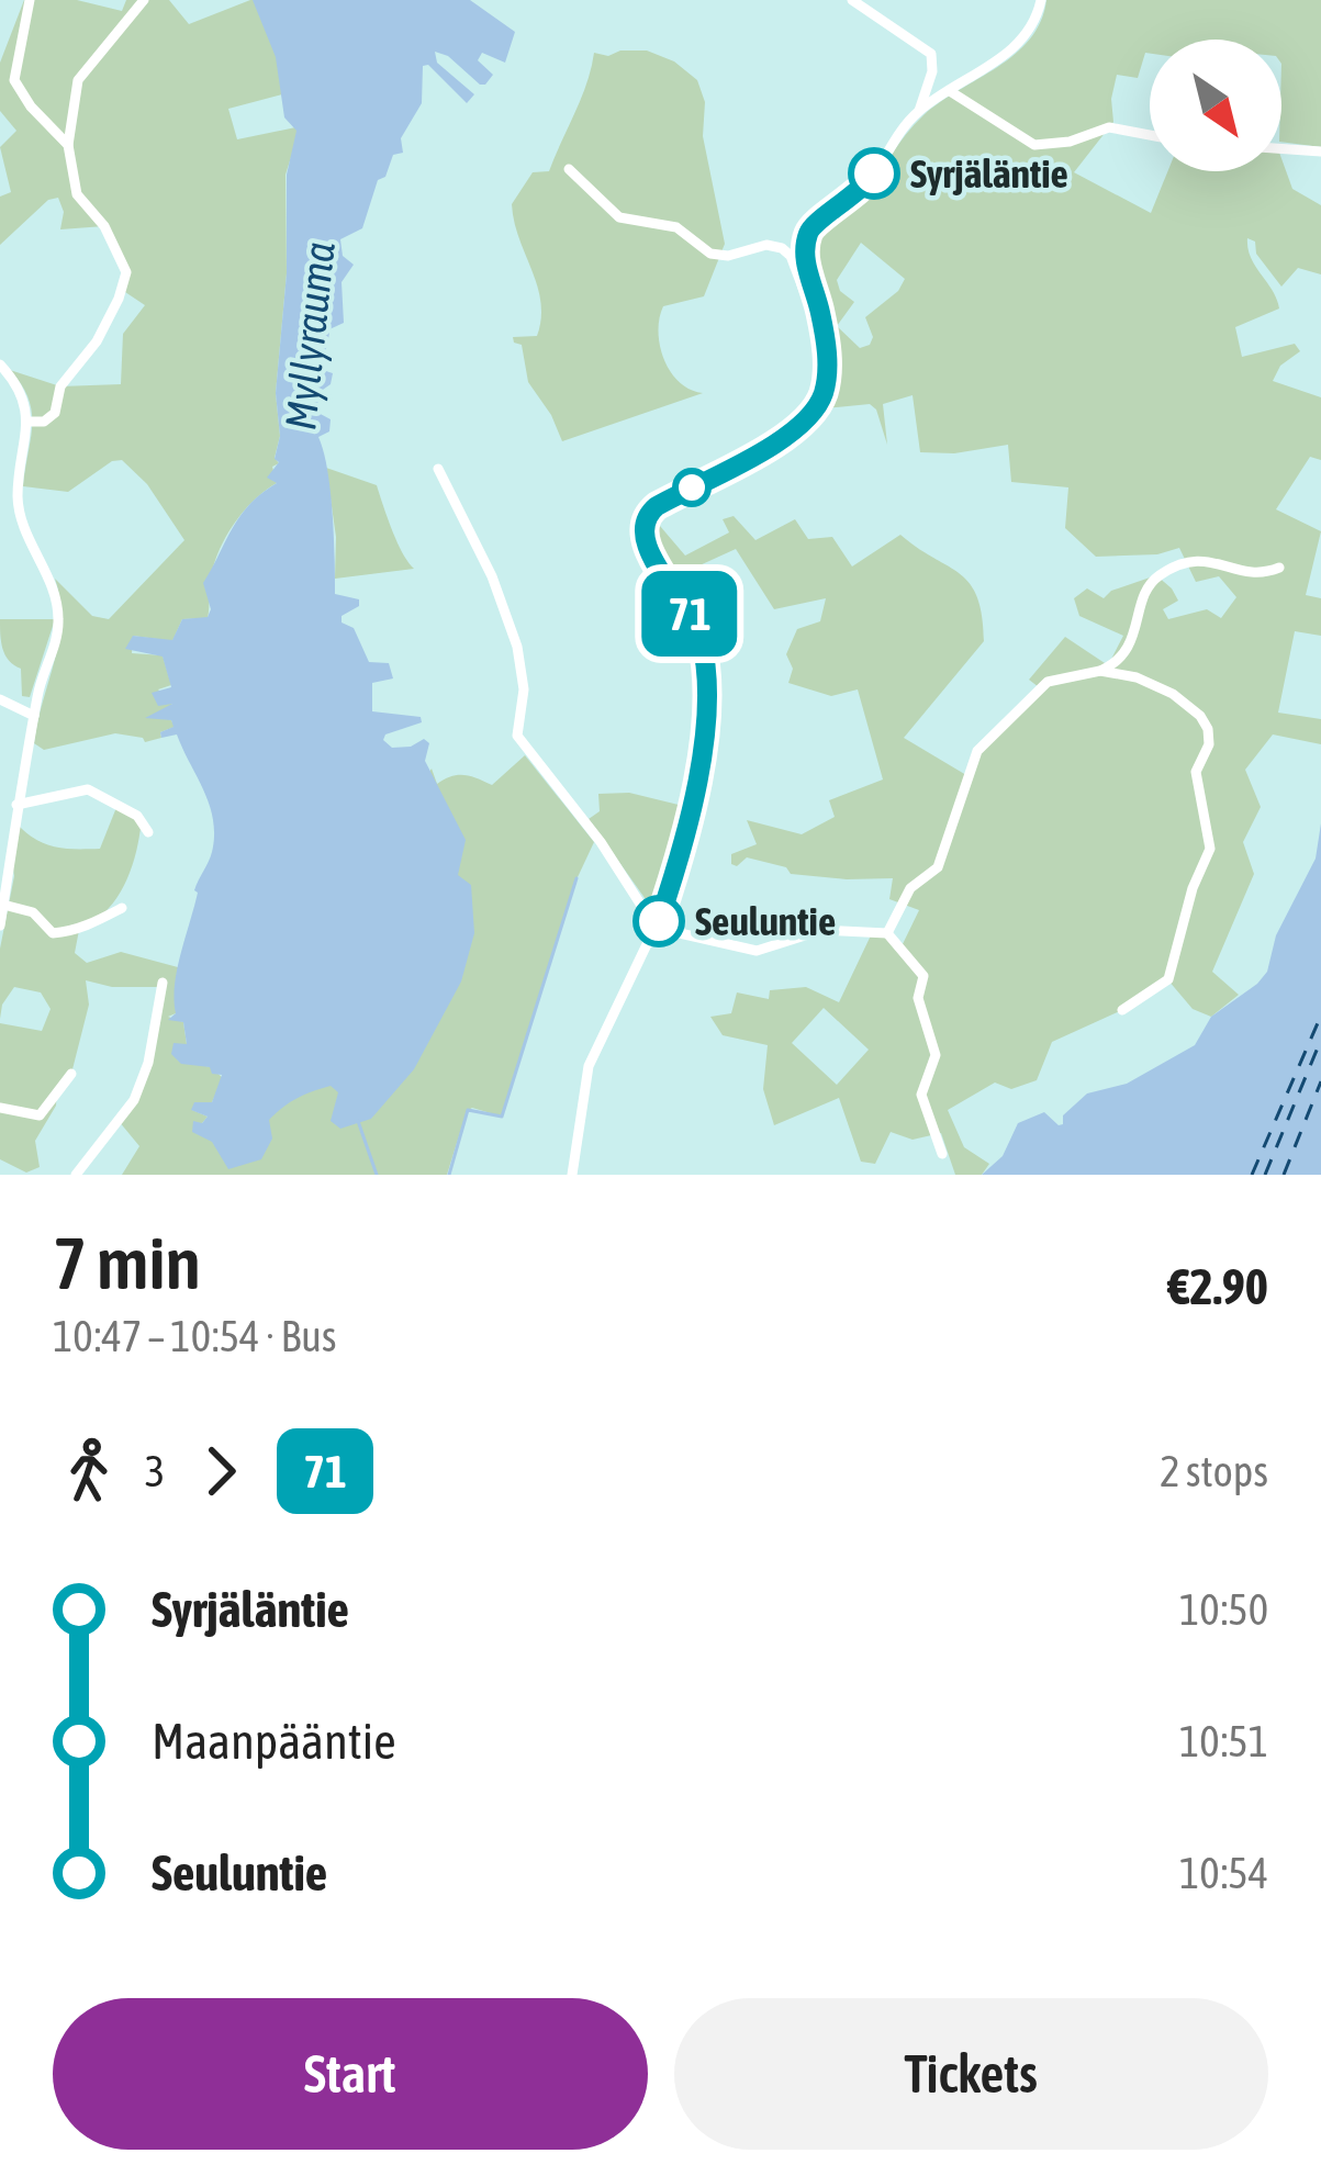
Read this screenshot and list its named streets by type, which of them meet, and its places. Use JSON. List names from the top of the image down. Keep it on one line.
{"water":["Myllyrauma"],"places":["Syrjäläntie","Seuluntie"],"lines":["bus line 71"],"north":"bottom right","page":{"on_map":"71","heading":["7 min","10:47 – 10:54 · Bus","€2.90"],"legs":["3","71","2 stops"],"list":[{"name":"Syrjäläntie","value":"10:50"},{"name":"Maanpääntie","value":"10:51"},{"name":"Seuluntie","value":"10:54"}],"buttons":["Start","Tickets"]}}
